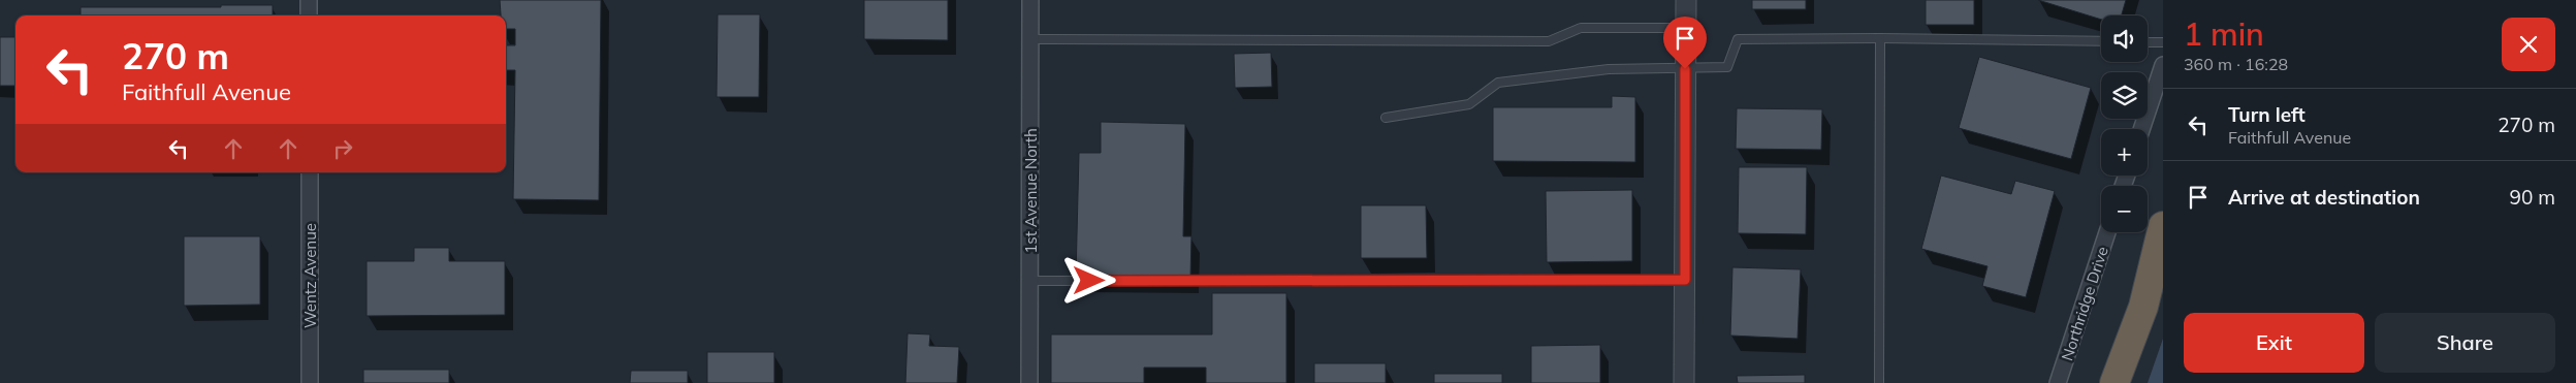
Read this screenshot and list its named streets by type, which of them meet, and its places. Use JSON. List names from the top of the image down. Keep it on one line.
{"streets":{"street":["1st Avenue North","Wentz Avenue","Northridge Drive"]},"page":{"heading":["1 min","360 m · 16:28"],"map_buttons":["+","−"],"turn":["270 m","Faithfull Avenue"],"list":[{"name":"Turn left","note":"Faithfull Avenue","value":"270 m"},{"name":"Arrive at destination","value":"90 m"}],"buttons":["Exit","Share"]}}
